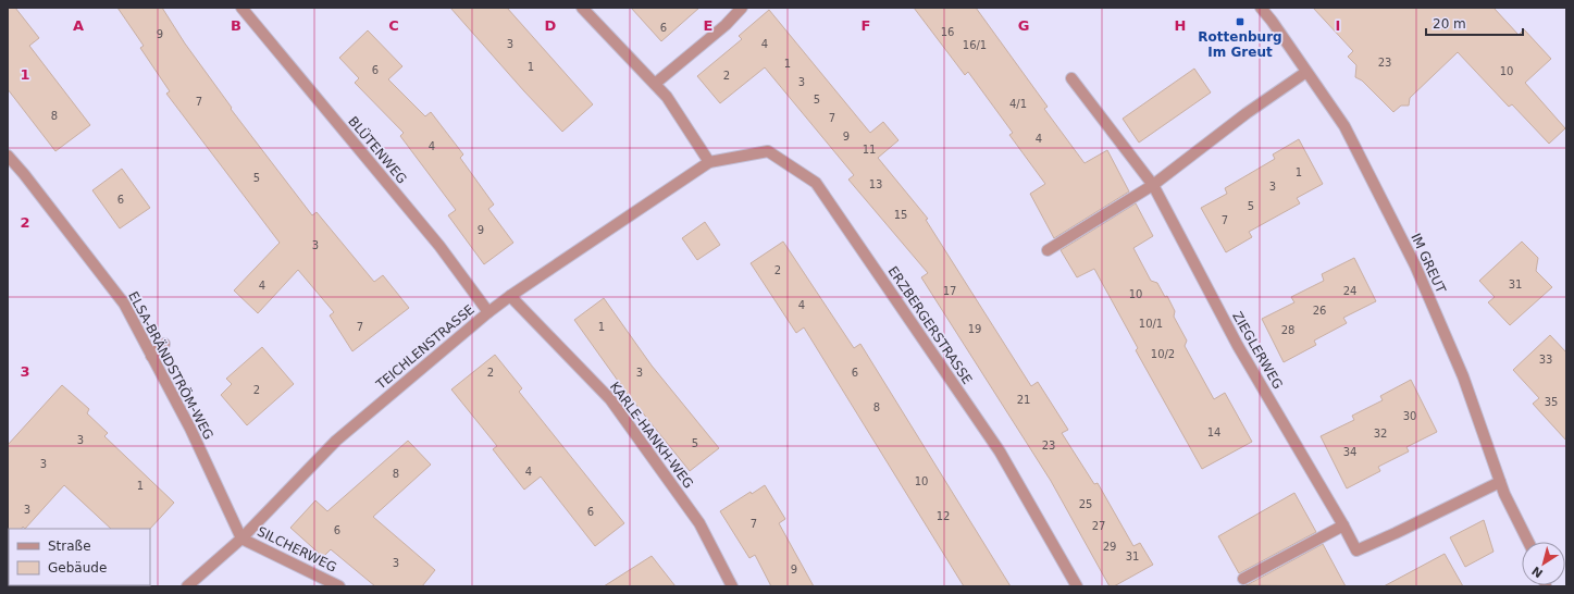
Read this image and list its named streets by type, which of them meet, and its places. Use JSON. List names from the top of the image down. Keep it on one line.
{"streets":{"street":["BLÜTENWEG","IM GREUT","ERZBERGERSTRASSE","TEICHLENSTRASSE","ZIEGLERWEG","ELSA-BRÄNDSTRÖM-WEG","KARLE-HANKH-WEG","SILCHERWEG"]},"crossings":[["BLÜTENWEG","TEICHLENSTRASSE"],["IM GREUT","ZIEGLERWEG"],["ERZBERGERSTRASSE","TEICHLENSTRASSE"],["TEICHLENSTRASSE","ELSA-BRÄNDSTRÖM-WEG"],["TEICHLENSTRASSE","KARLE-HANKH-WEG"],["TEICHLENSTRASSE","SILCHERWEG"],["ELSA-BRÄNDSTRÖM-WEG","SILCHERWEG"]],"places":{"transit":["Rottenburg Im Greut"]},"house_numbers":["6","16","9","3","4","16/1","23","1","1","6","10","2","3","5","7","4/1","8","7","9","4","4","11","1","5","13","3","6","5","15","7","9","3","2","31","4","17","24","10","4","26","10/1","7","1","19","28","10/2","33","2","3","6","2","21","35","8","30","14","32","3","5","23","34","3","4","8","10","1","25","3","6","12","7","27","6","29","31","3","9"],"legend":["Straße","Gebäude"],"scale_bar":"20 m","north":"bottom left","grid":{"columns":["A","B","C","D","E","F","G","H","I"],"rows":["1","2","3"]}}
